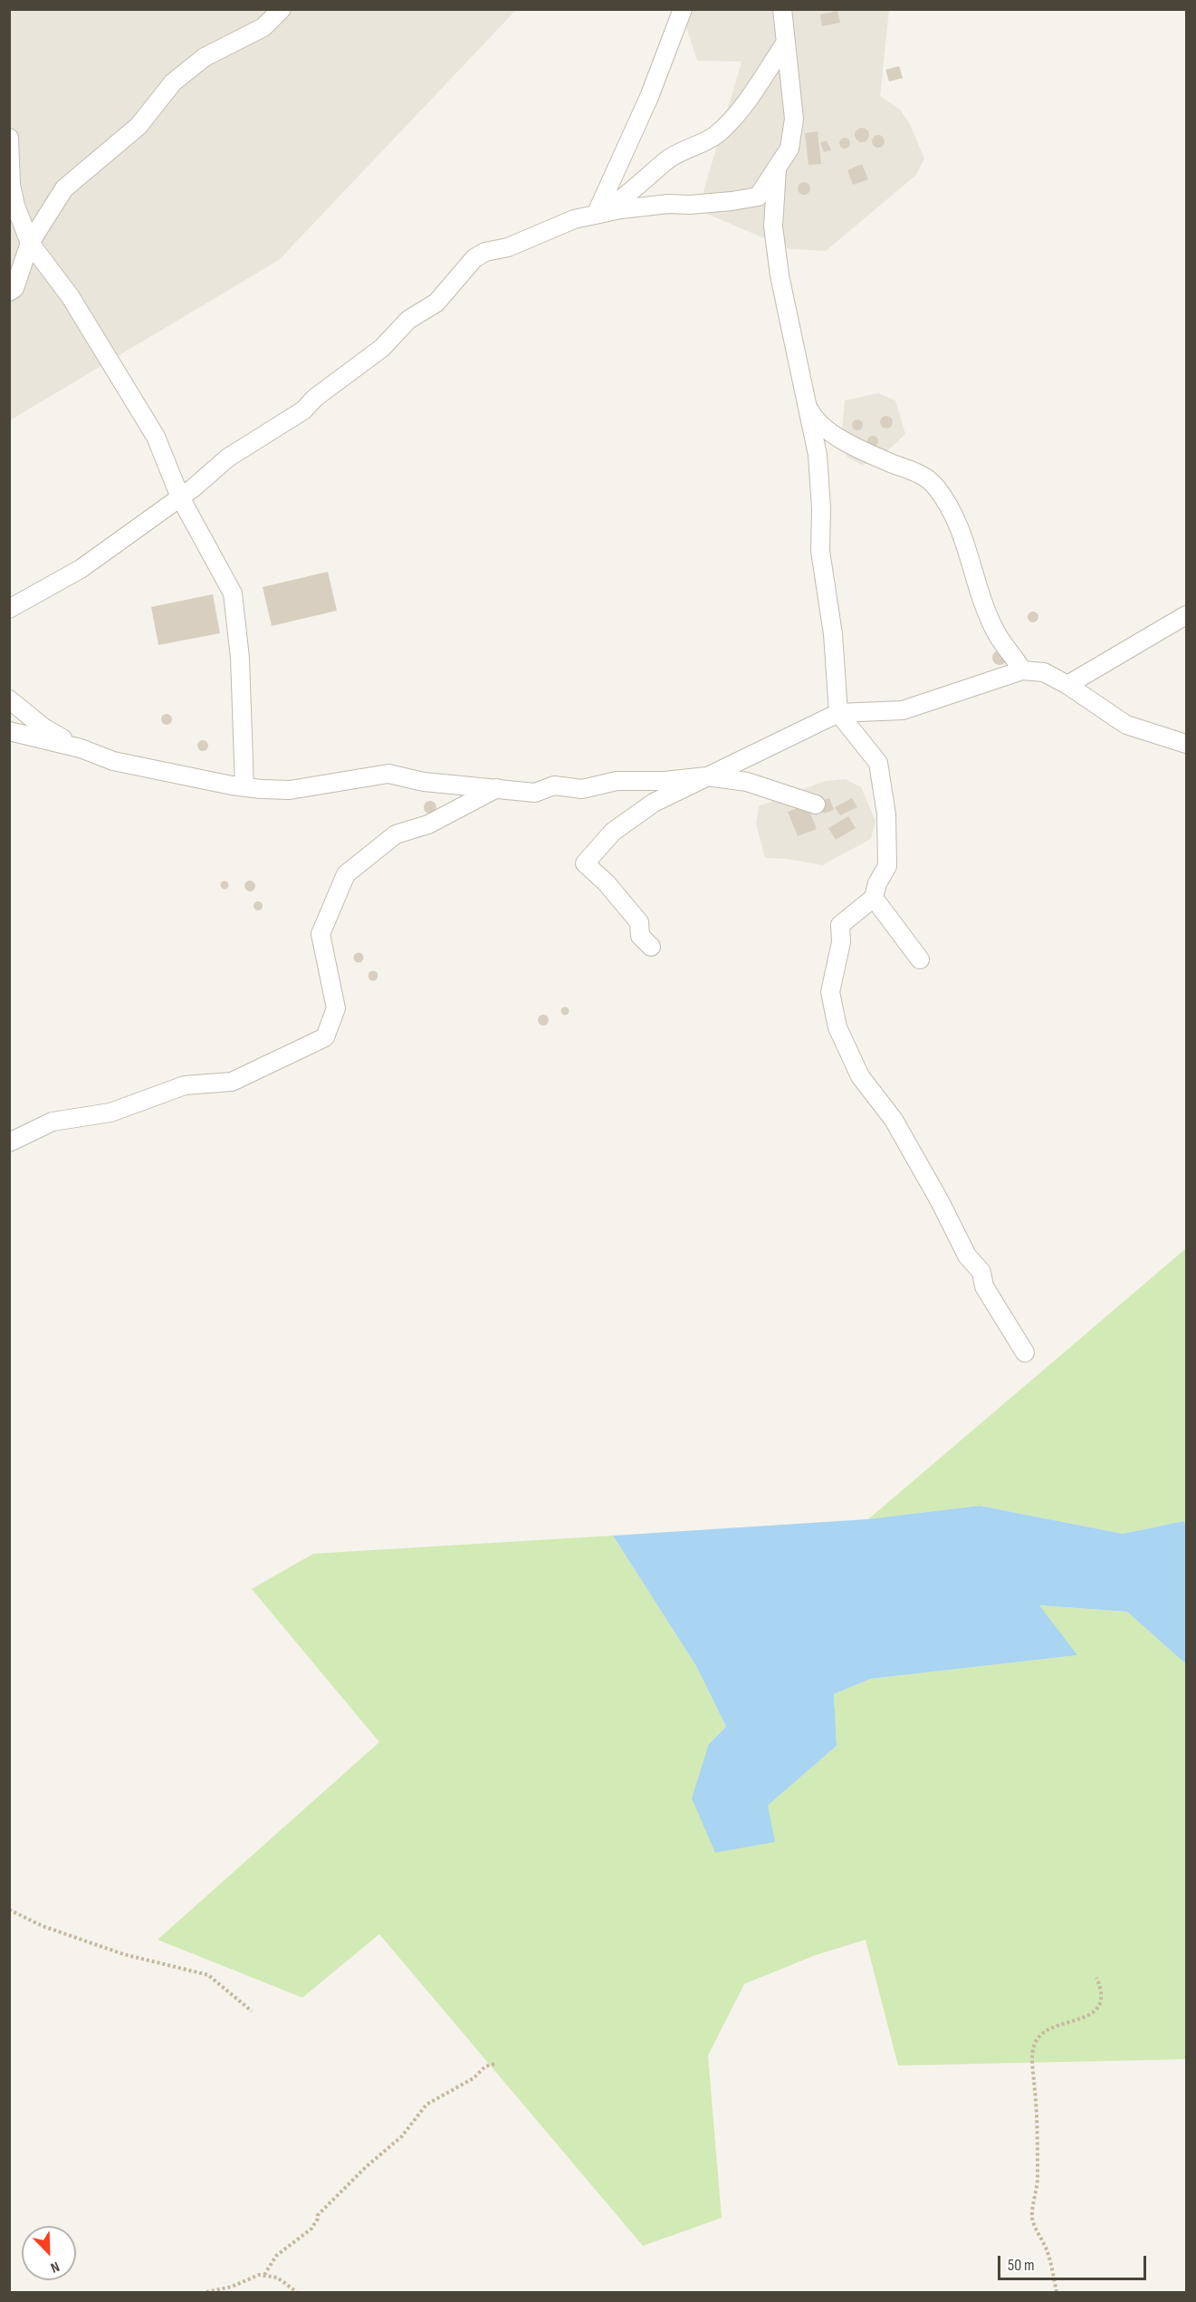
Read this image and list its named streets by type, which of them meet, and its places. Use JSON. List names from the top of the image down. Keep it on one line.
{"scale_bar":"50 m","north":"bottom right"}
